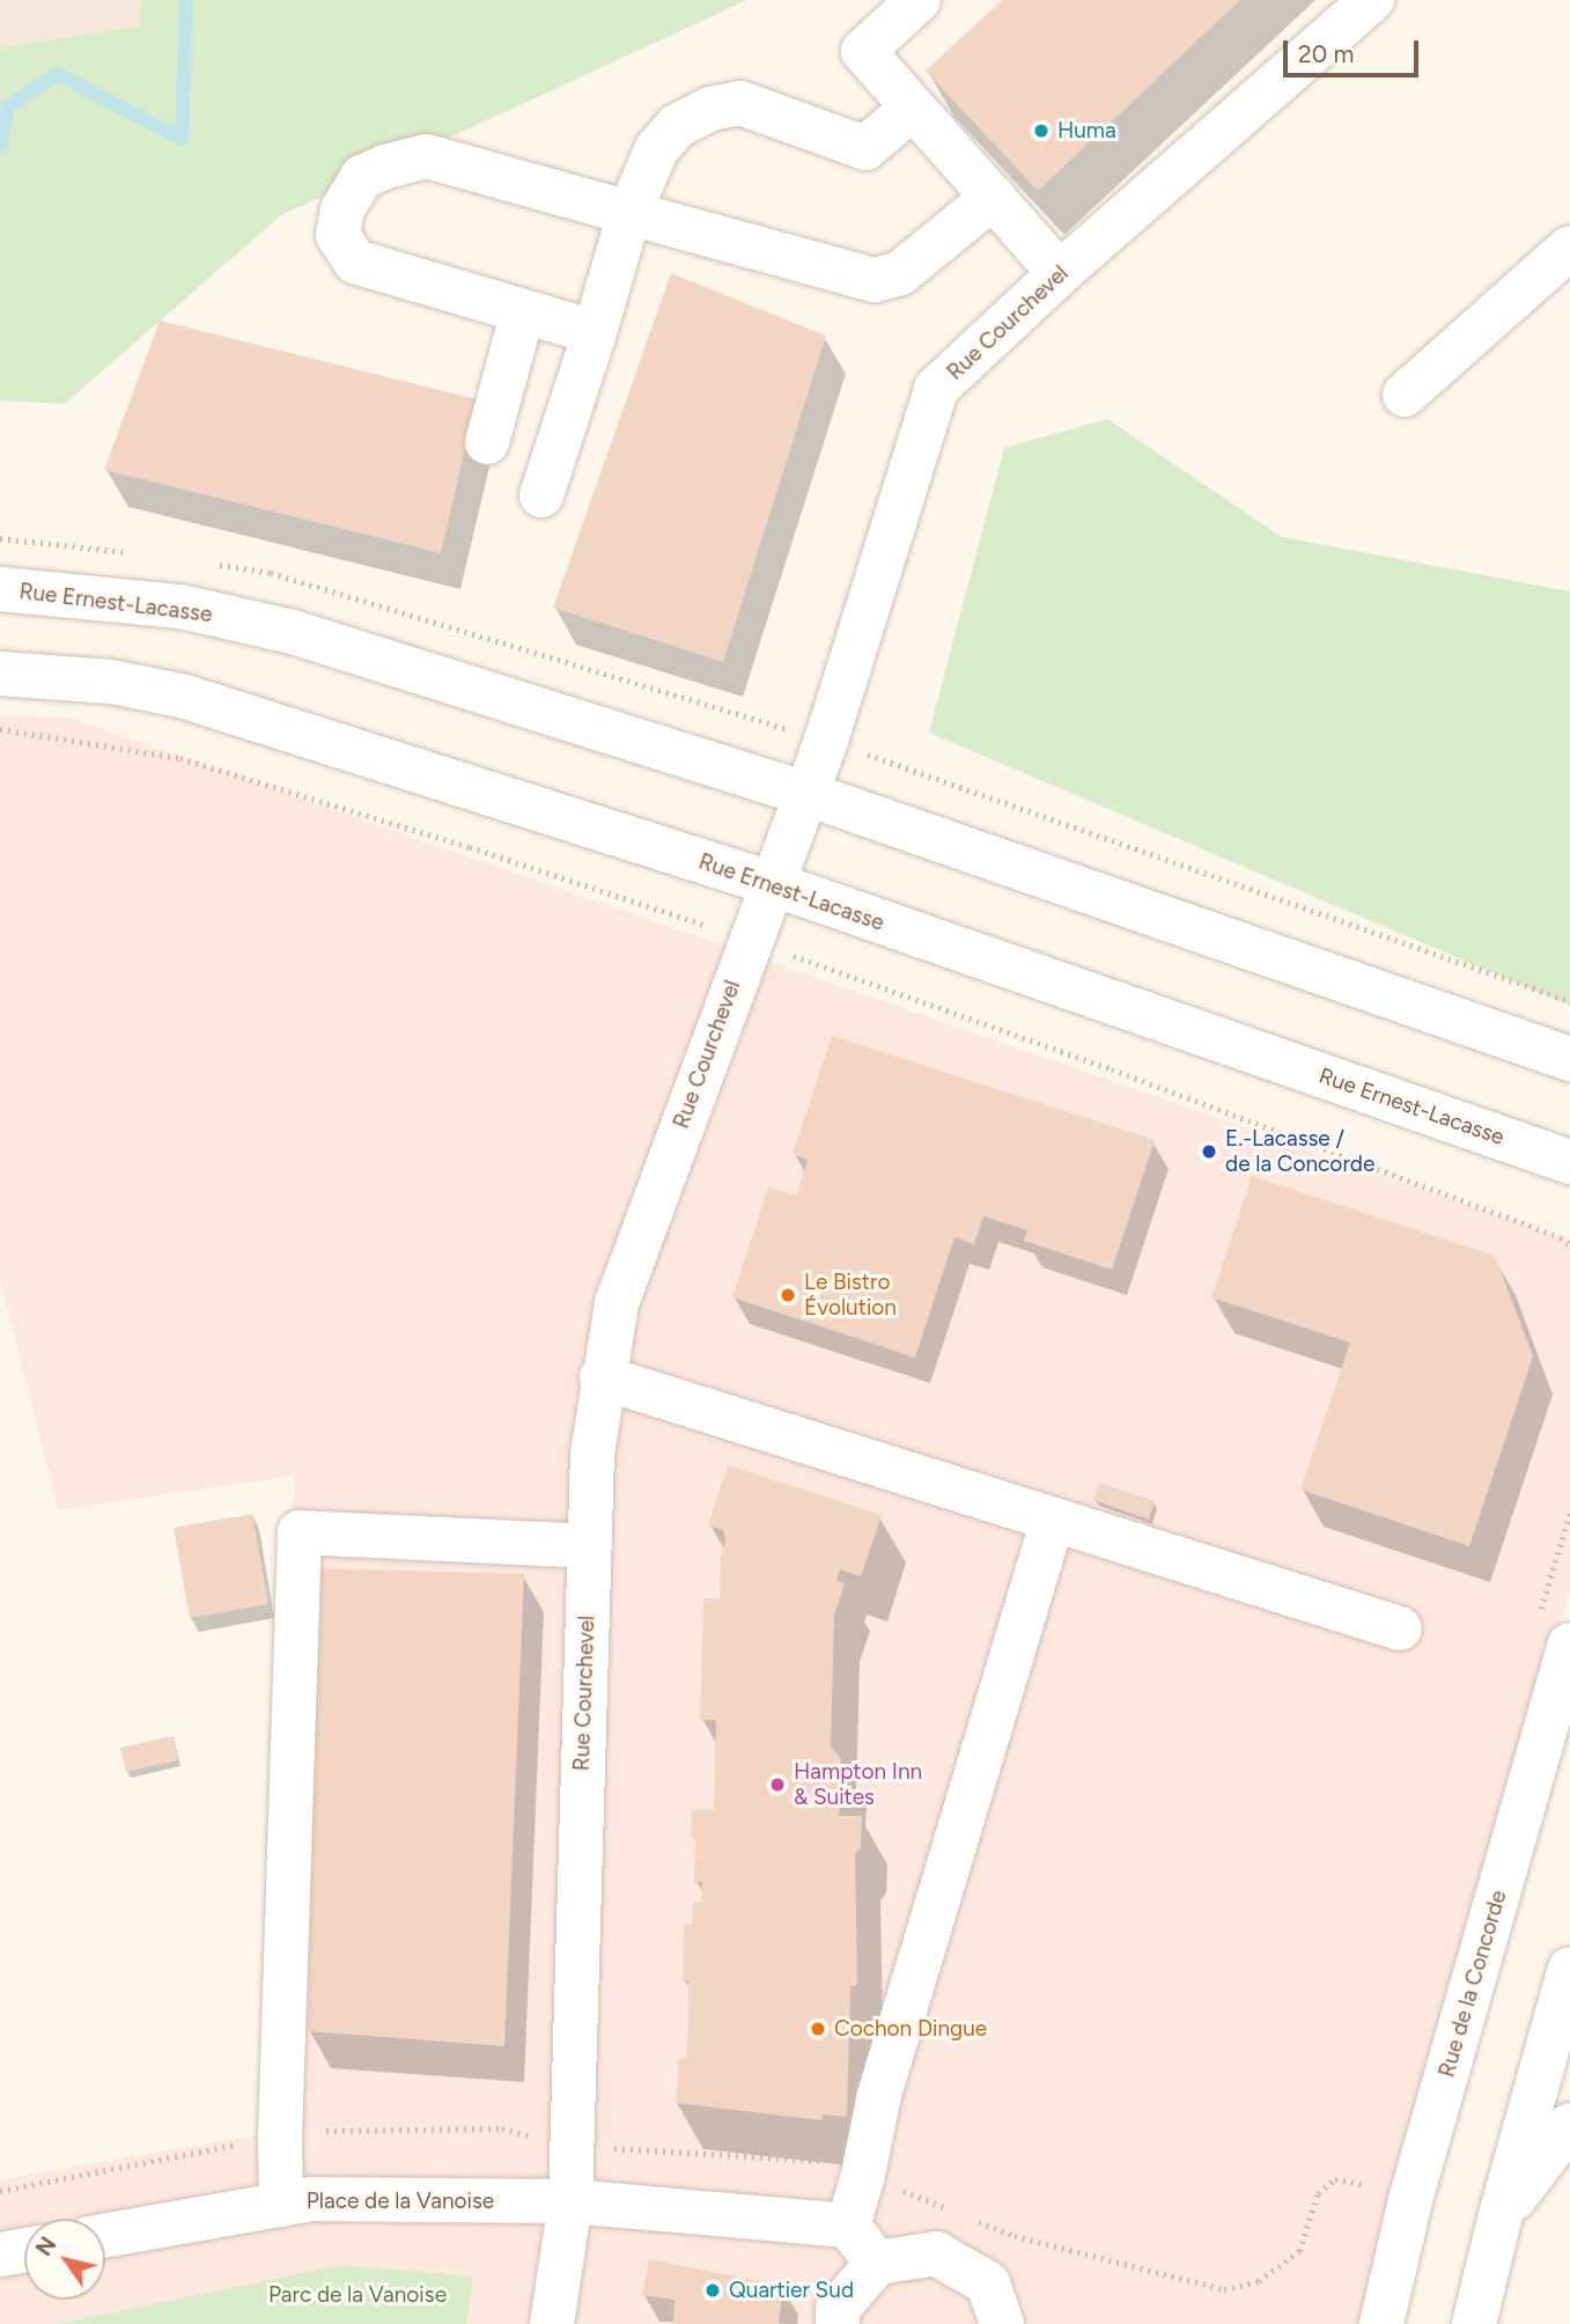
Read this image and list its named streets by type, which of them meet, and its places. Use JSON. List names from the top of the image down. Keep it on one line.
{"streets":{"street":["Rue Courchevel","Rue Ernest-Lacasse","Rue de la Concorde","Place de la Vanoise"]},"crossings":[["Rue Courchevel","Rue Ernest-Lacasse"],["Rue Courchevel","Place de la Vanoise"]],"parks":["Parc de la Vanoise"],"places":["Huma","E.-Lacasse / de la Concorde","Le Bistro Évolution","Hampton Inn & Suites","Cochon Dingue","Quartier Sud"],"scale_bar":"20 m","north":"top left"}
